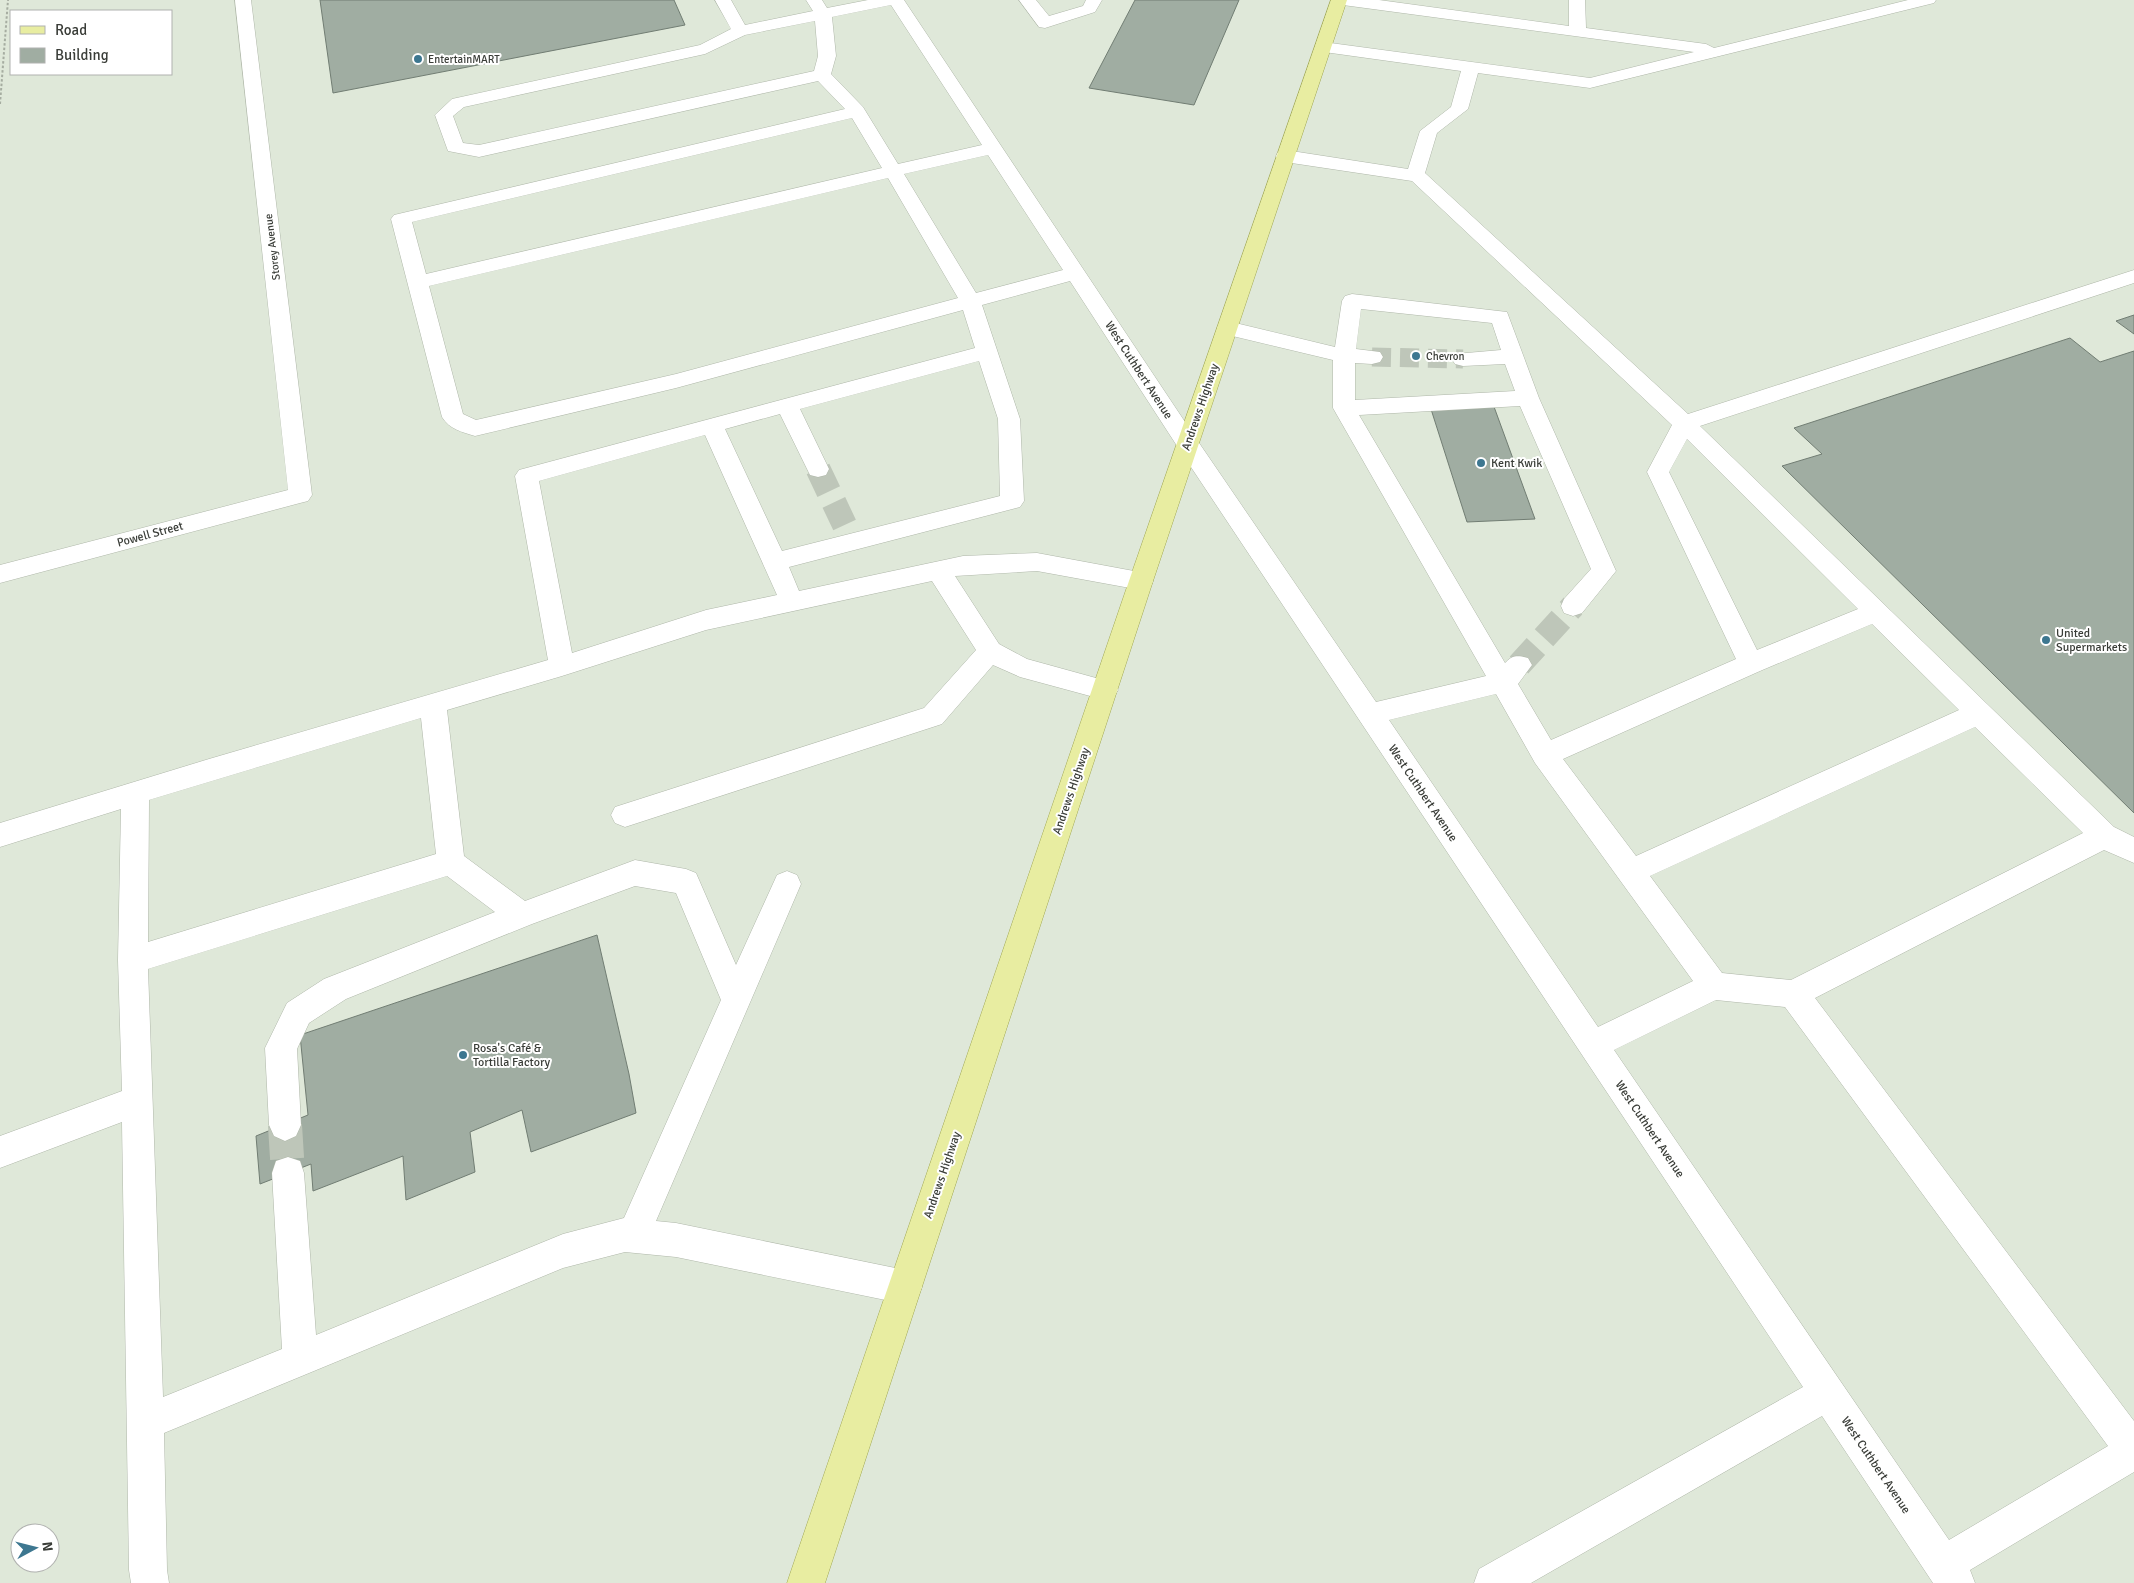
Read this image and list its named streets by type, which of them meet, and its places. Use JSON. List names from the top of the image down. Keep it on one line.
{"streets":{"main road":["Andrews Highway"],"street":["Storey Avenue","West Cuthbert Avenue","Powell Street"]},"crossings":[["Storey Avenue","Powell Street"],["West Cuthbert Avenue","Andrews Highway"]],"places":["EntertainMART","Chevron","Kent Kwik","United Supermarkets","Rosa's Café & Tortilla Factory"],"legend":["Road","Building"],"north":"right"}
